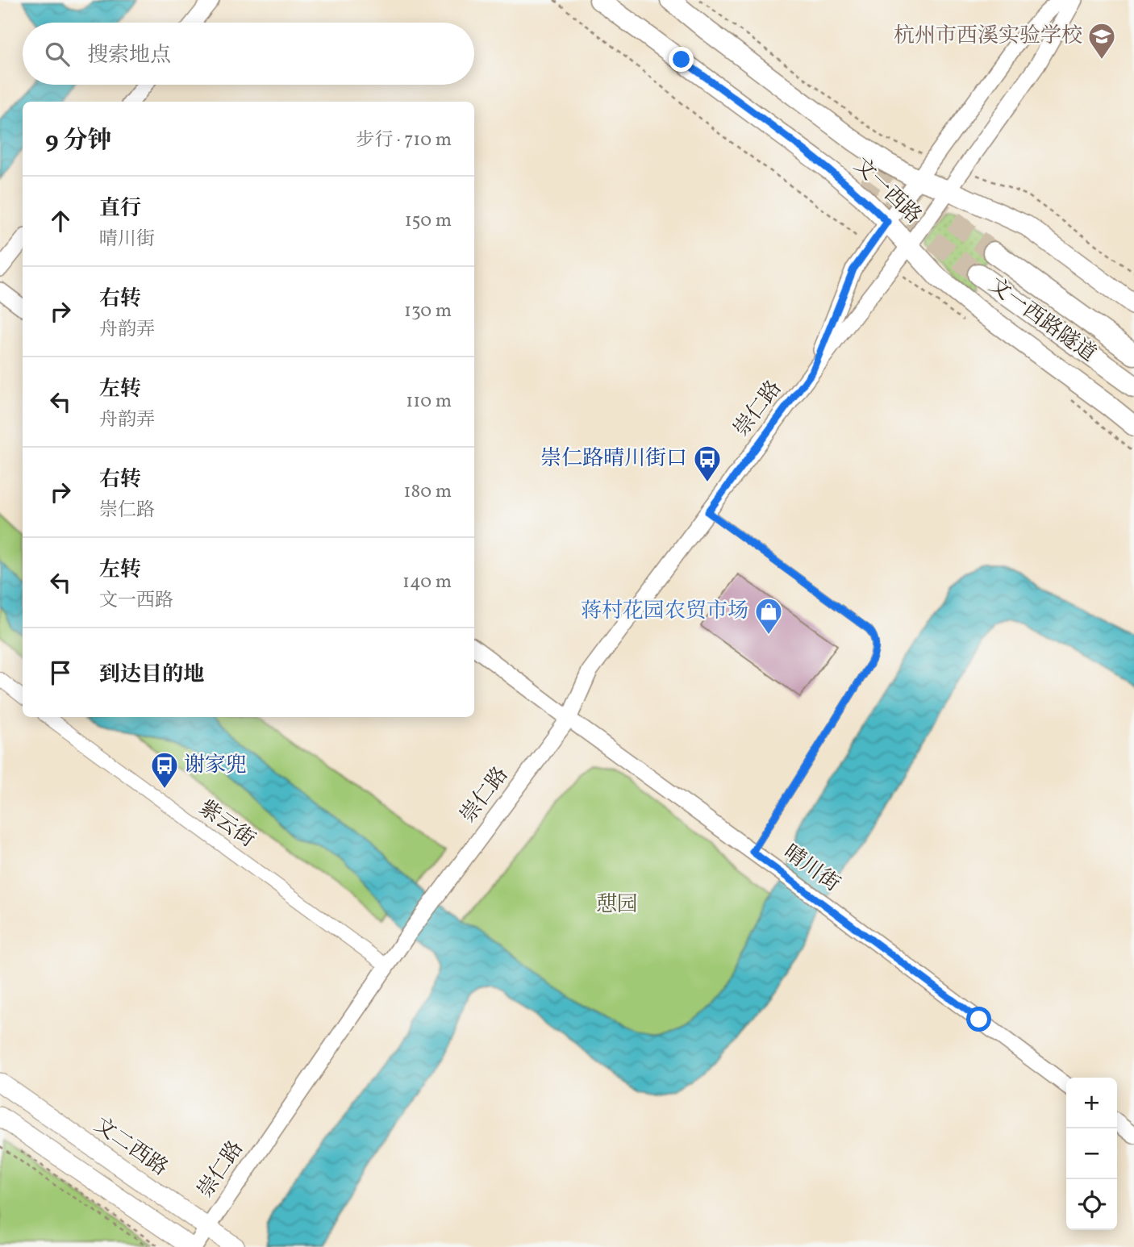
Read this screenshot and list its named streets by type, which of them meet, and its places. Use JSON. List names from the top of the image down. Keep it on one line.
{"streets":{"highway":["文一西路隧道"],"main road":["文一西路","文二西路"],"street":["崇仁路","紫云街","晴川街"]},"crossings":[["文一西路","崇仁路"],["崇仁路","紫云街"],["崇仁路","晴川街"],["崇仁路","文二西路"]],"parks":["憇园"],"places":{"school or university":["杭州市西溪实验学校"],"bus stop":["崇仁路晴川街口","谢家兜"],"shop":["蒋村花园农贸市场"]},"page":{"search":"搜索地点","heading":["9 分钟","步行 · 710 m"],"list":[["直行","晴川街","150 m"],["右转","舟韵弄","130 m"],["左转","舟韵弄","110 m"],["右转","崇仁路","180 m"],["左转","文一西路","140 m"],"到达目的地"],"map_buttons":["+","−"]}}
